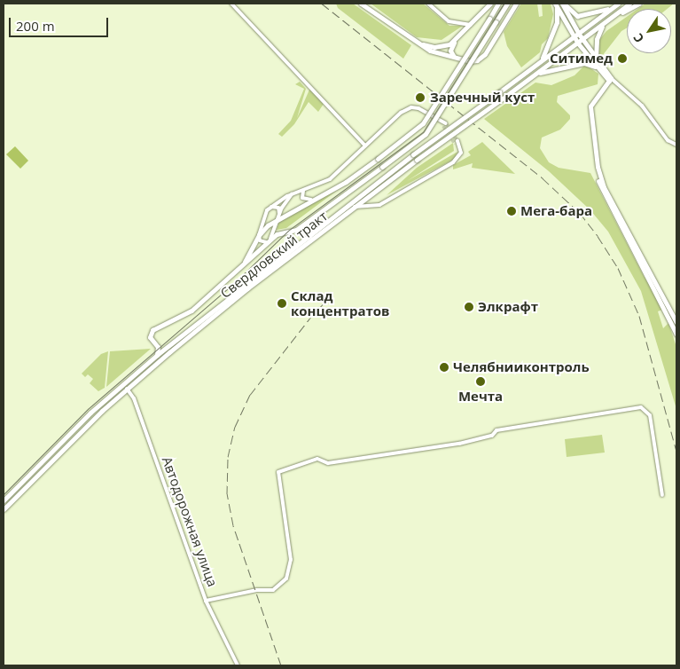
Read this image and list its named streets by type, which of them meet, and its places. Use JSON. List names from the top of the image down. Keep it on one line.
{"streets":{"main road":["Свердловский тракт","Автодорожная улица"]},"crossings":[["Свердловский тракт","Автодорожная улица"]],"places":["Ситимед","Заречный куст","Мега-бара","Склад концентратов","Элкрафт","Челябнииконтроль","Мечта"],"scale_bar":"200 m","north":"bottom left"}
